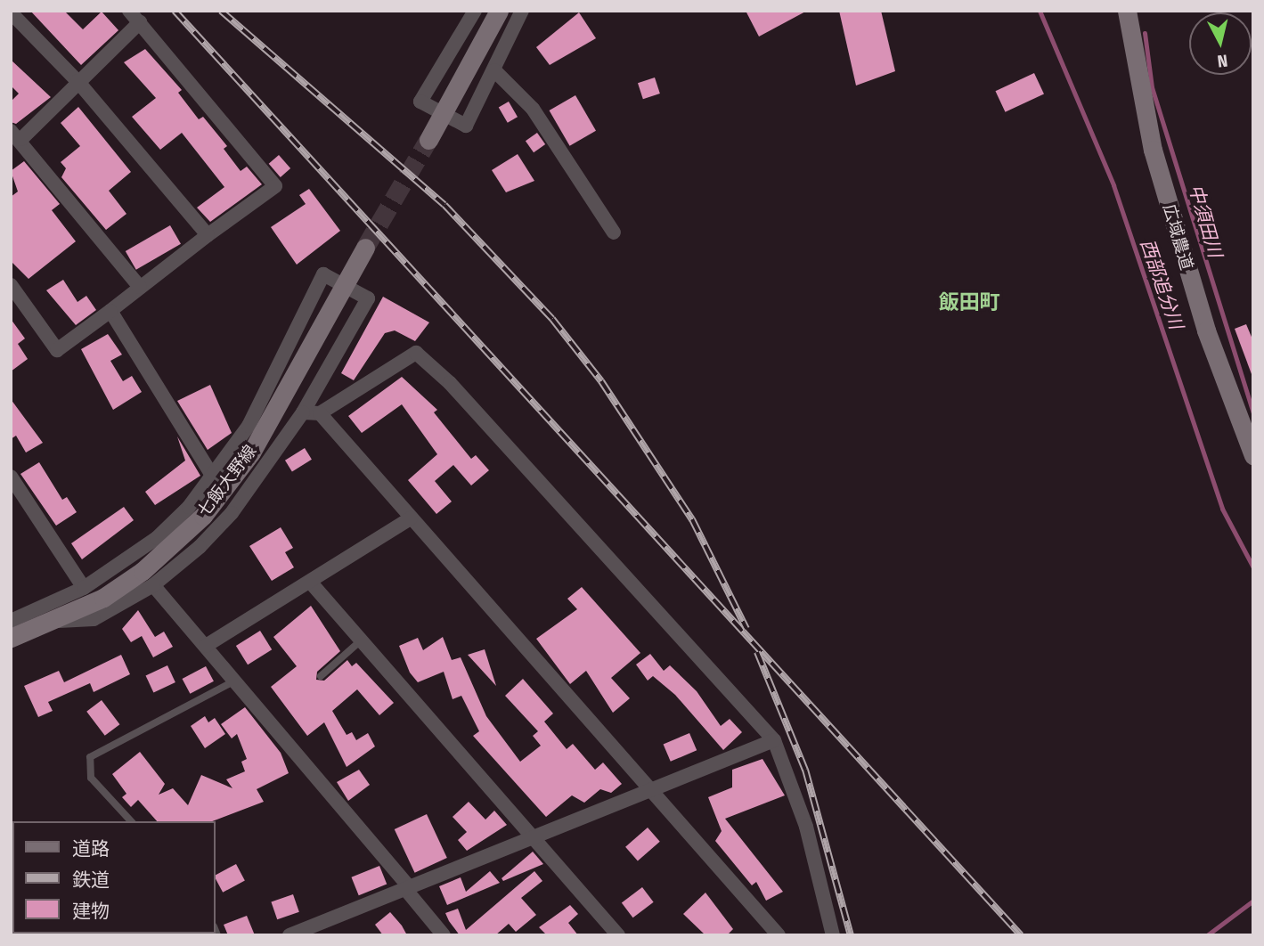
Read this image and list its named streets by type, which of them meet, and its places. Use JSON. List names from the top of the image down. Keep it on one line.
{"streets":{"main road":["広域農道","七飯大野線"]},"districts":["飯田町"],"water":["中須田川","西部追分川"],"legend":["道路","鉄道","建物"],"north":"bottom"}
